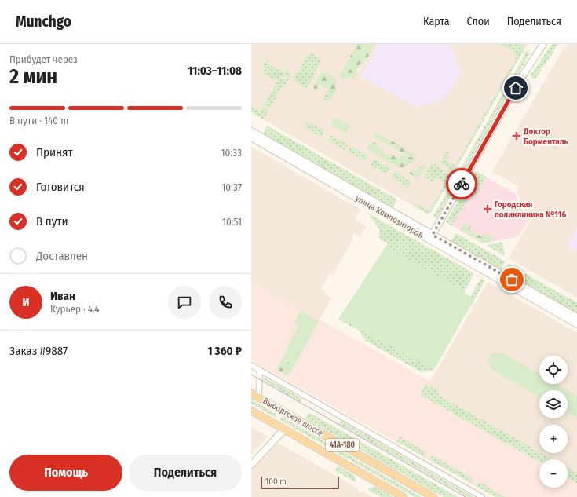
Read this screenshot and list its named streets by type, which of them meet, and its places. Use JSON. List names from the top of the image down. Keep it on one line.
{"streets":{"main road":["Выборгское шоссе","41А-180"],"street":["улица Композиторов"]},"places":{"health":["Доктор Борменталь","Городская поликлиника №116"]},"scale_bar":"100 m","page":{"header":"Munchgo","nav":["Карта","Слои","Поделиться"],"heading":["2 мин","Прибудет через","11:03–11:08"],"panel":["Иван","Курьер · 4.4","Заказ #9887","1 360 ₽"],"bar":"В пути · 140 m","list":[["Принят","10:33"],["Готовится","10:37"],["В пути","10:51"],"Доставлен"],"round":"И","map_buttons":["+","−"],"buttons":["Помощь","Поделиться"],"scale":"100 m"}}
